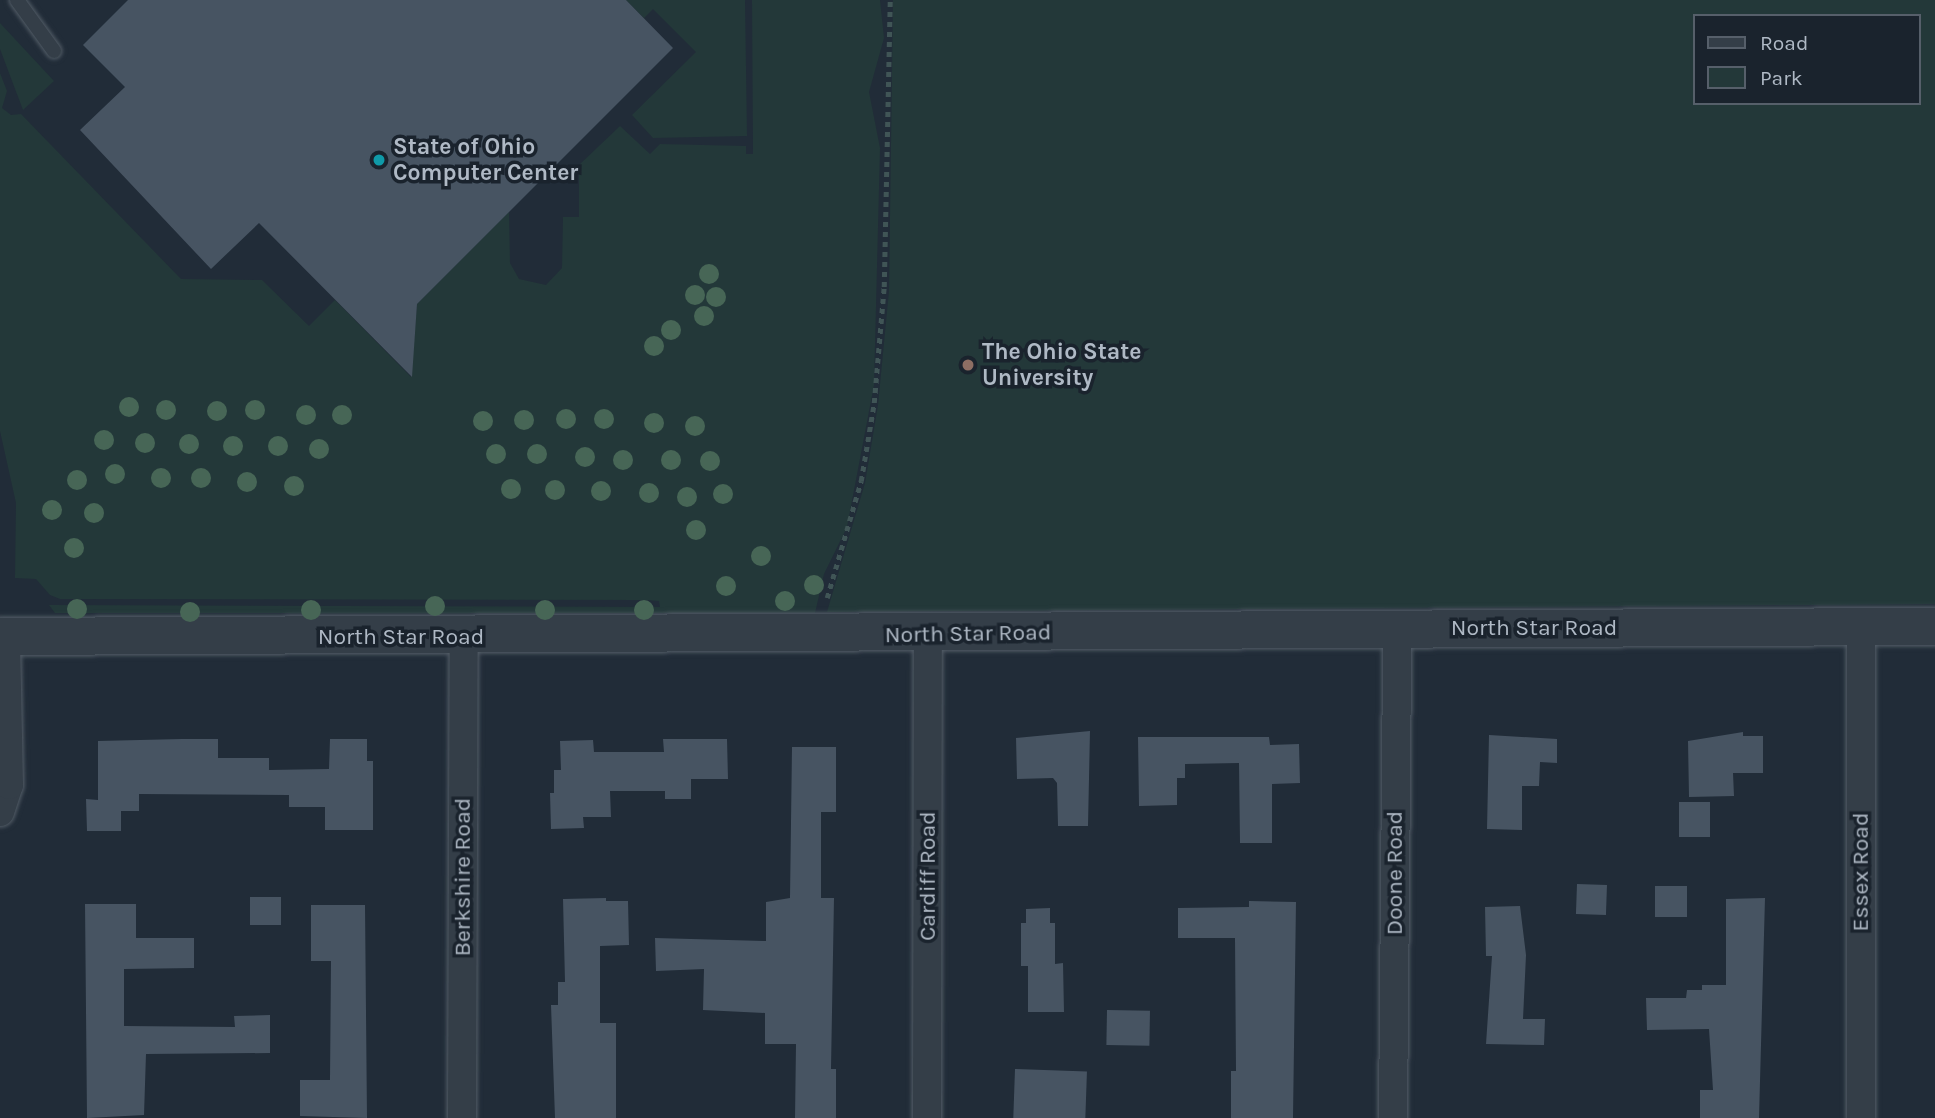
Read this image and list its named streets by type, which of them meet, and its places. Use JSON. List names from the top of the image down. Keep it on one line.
{"streets":{"street":["North Star Road","Essex Road","Doone Road","Cardiff Road","Berkshire Road"]},"crossings":[["North Star Road","Essex Road"],["North Star Road","Doone Road"],["North Star Road","Cardiff Road"],["North Star Road","Berkshire Road"]],"places":["State of Ohio Computer Center","The Ohio State University"],"legend":["Road","Park"]}
